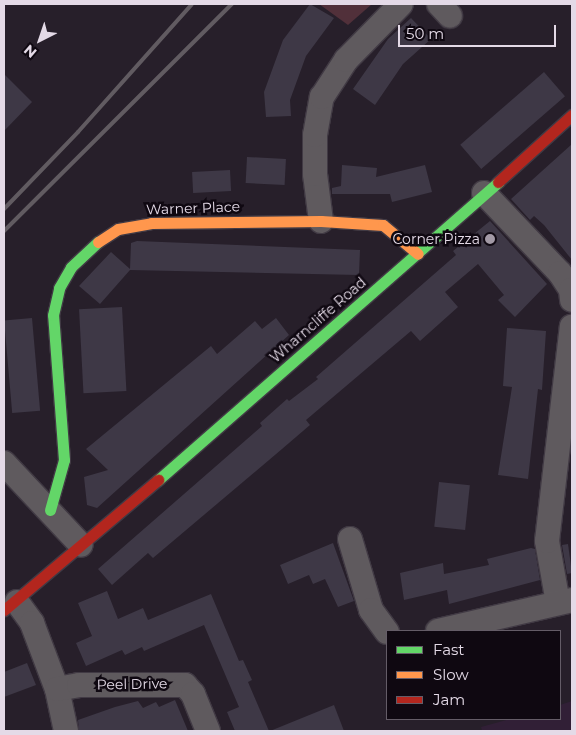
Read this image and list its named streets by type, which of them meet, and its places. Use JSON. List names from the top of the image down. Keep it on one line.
{"streets":{"main road":["Warner Place","Wharncliffe Road"],"street":["Peel Drive"]},"crossings":[["Warner Place","Wharncliffe Road"]],"places":["Corner Pizza"],"legend":["Fast","Slow","Jam"],"scale_bar":"50 m","north":"bottom left"}
